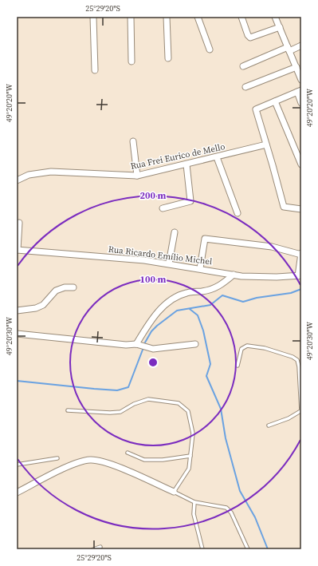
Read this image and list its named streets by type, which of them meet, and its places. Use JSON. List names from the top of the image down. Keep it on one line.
{"streets":{"street":["Rua Frei Eurico de Mello","Rua Ricardo Emílio Michel"]},"coordinates":["25°29'20\"S","49°20'20\"W","49°20'30\"W"],"rings":["200 m","100 m"]}
